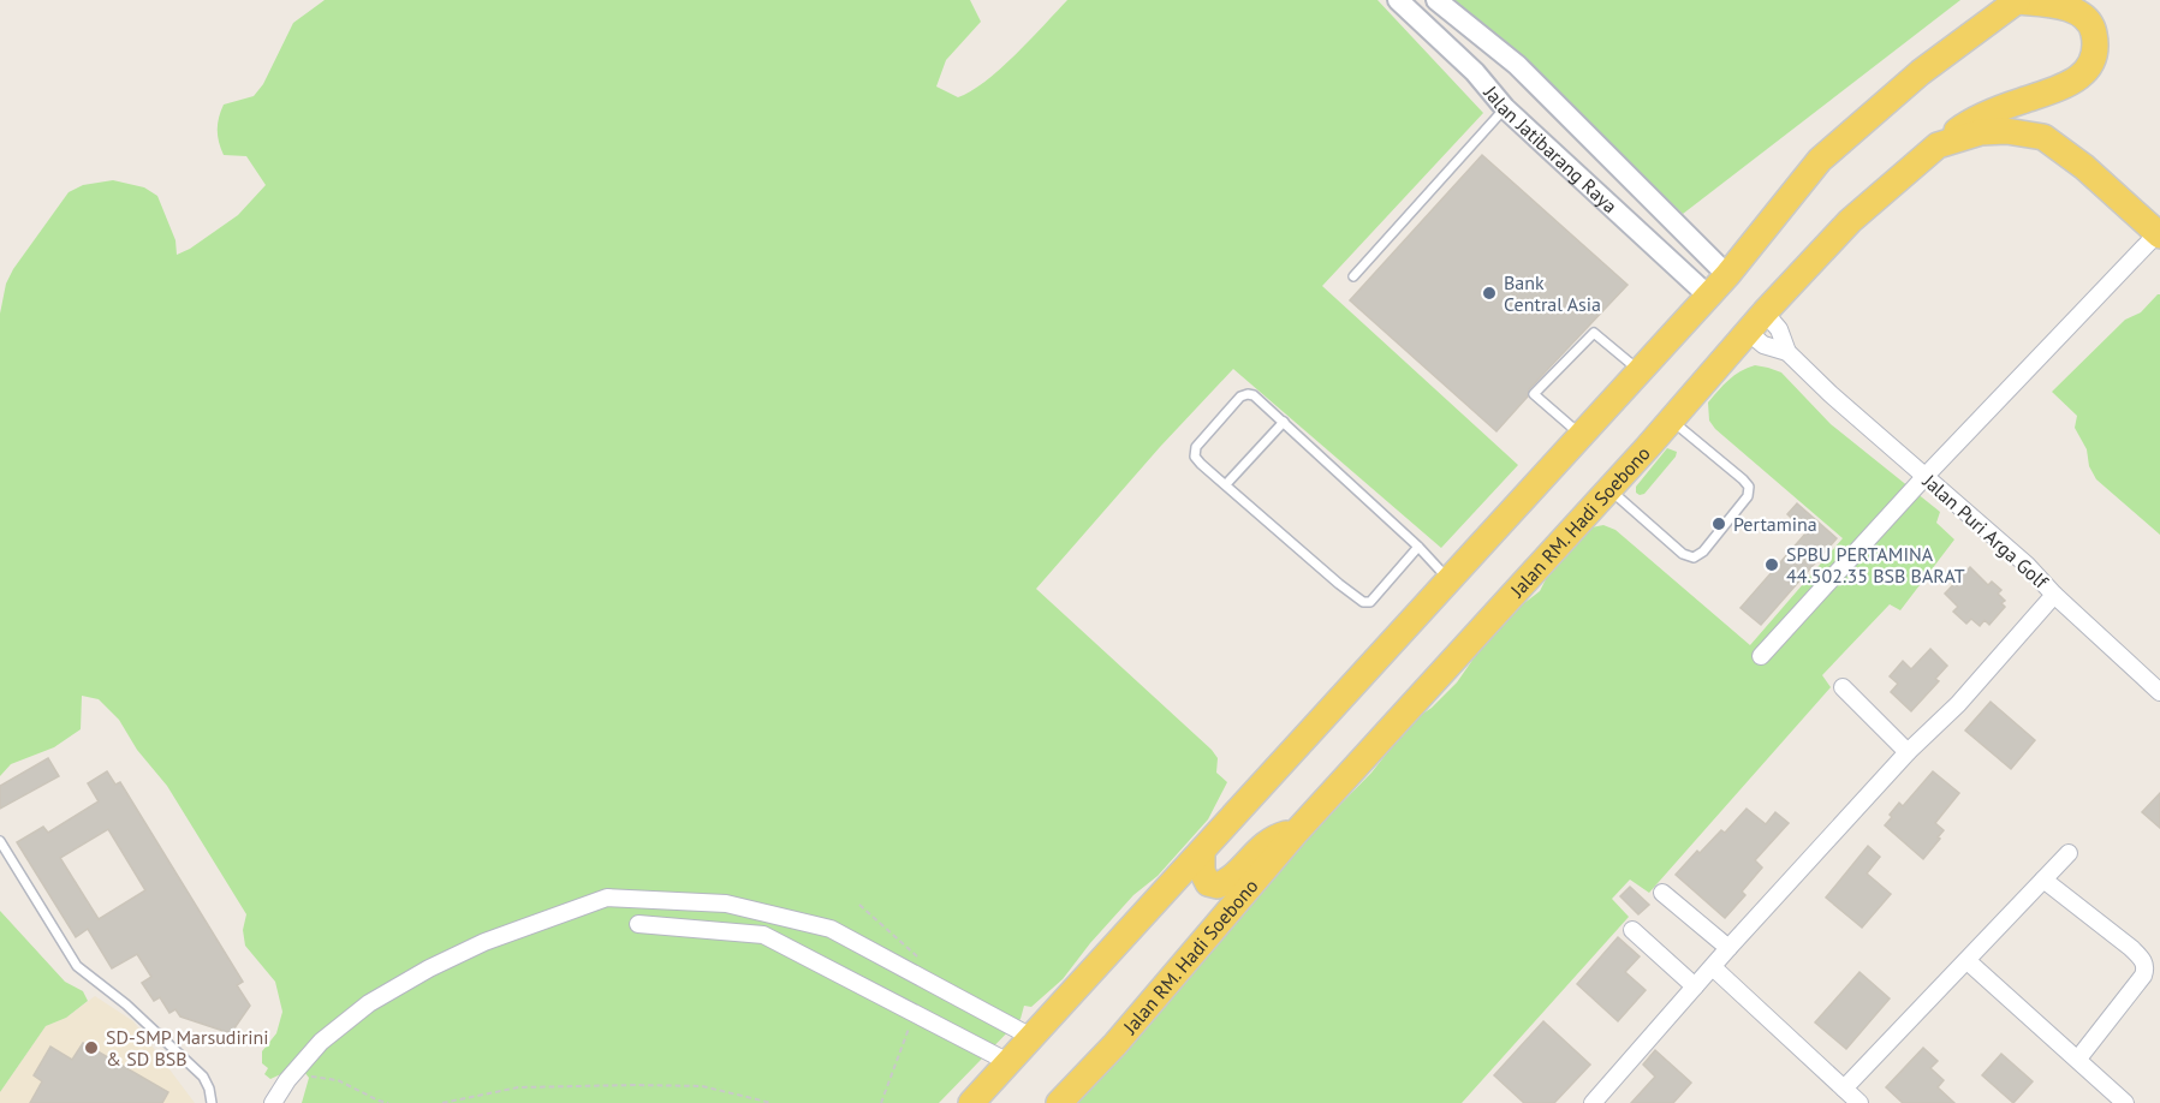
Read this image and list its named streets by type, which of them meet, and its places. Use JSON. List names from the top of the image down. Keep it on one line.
{"streets":{"main road":["Jalan RM. Hadi Soebono"],"street":["Jalan Jatibarang Raya","Jalan Puri Arga Golf"]},"crossings":[["Jalan RM. Hadi Soebono","Jalan Puri Arga Golf"]],"places":["Bank Central Asia","Pertamina","SPBU PERTAMINA 44.502.35 BSB BARAT","SD-SMP Marsudirini & SD BSB"]}
